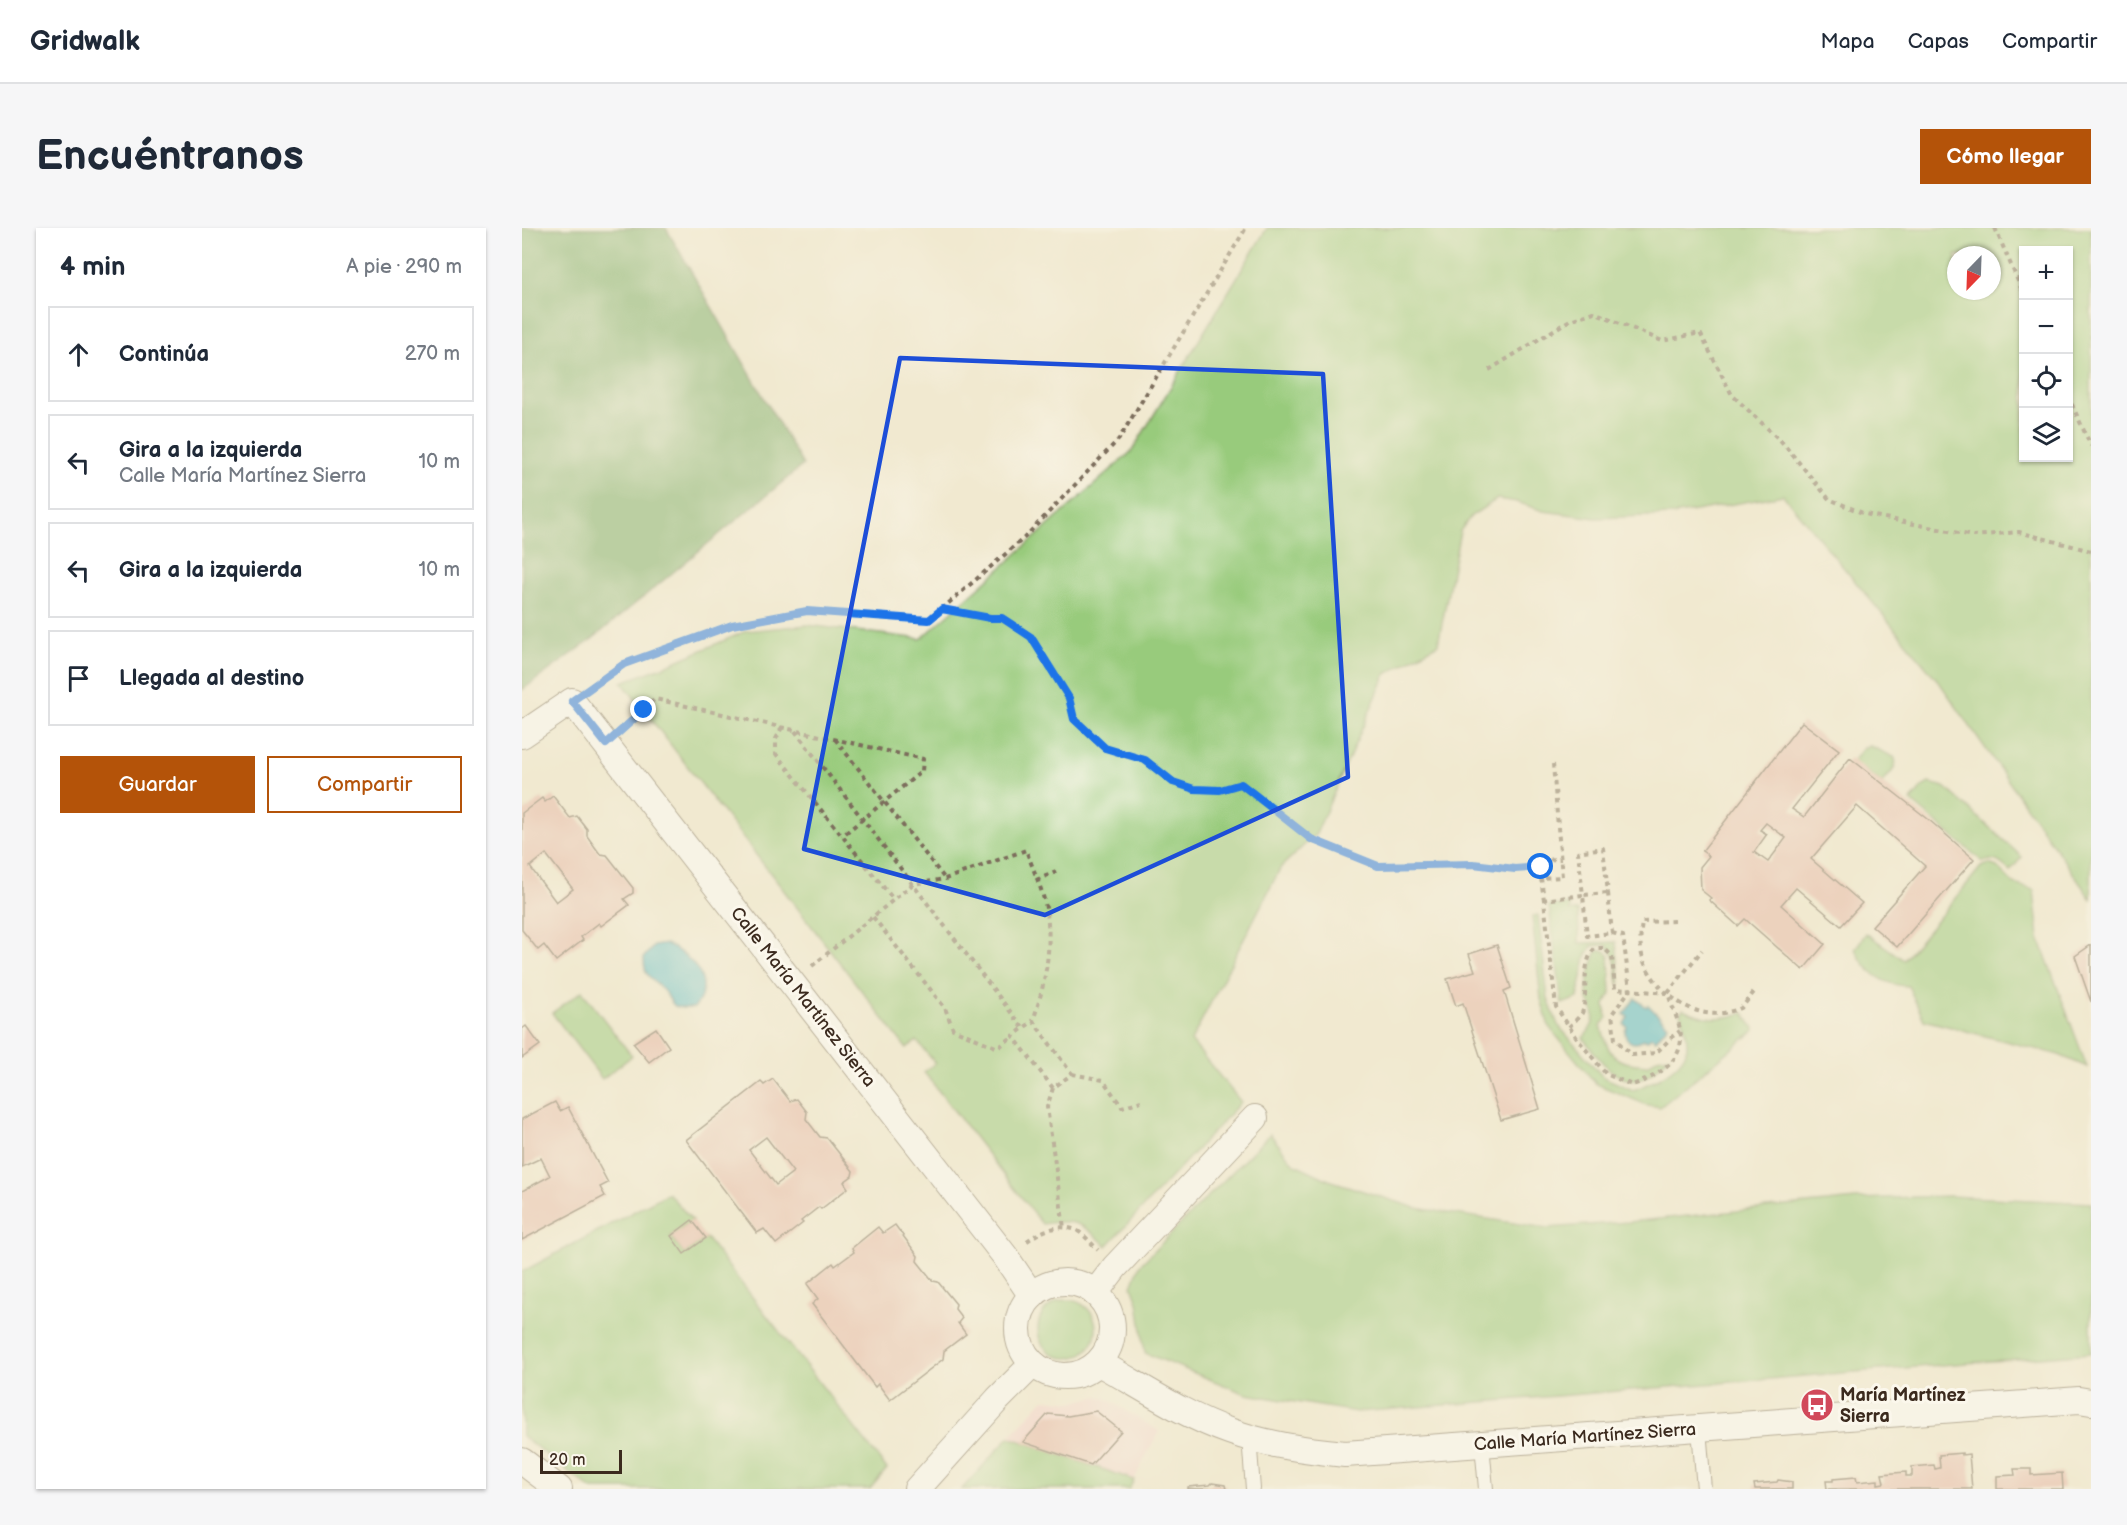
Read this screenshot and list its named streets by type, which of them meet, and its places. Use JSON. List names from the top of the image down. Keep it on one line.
{"streets":{"street":["Calle María Martínez Sierra"]},"places":{"bus stop":["María Martínez Sierra"]},"scale_bar":"20 m","north":"bottom left","page":{"header":"Gridwalk","nav":["Mapa","Capas","Compartir"],"buttons":["Cómo llegar",["Guardar","Compartir"]],"title":"Encuéntranos","heading":["4 min","A pie · 290 m"],"map_buttons":["+","−"],"list":[["Continúa","270 m"],["Gira a la izquierda","Calle María Martínez Sierra","10 m"],["Gira a la izquierda","10 m"],"Llegada al destino"],"scale":"20 m"}}
